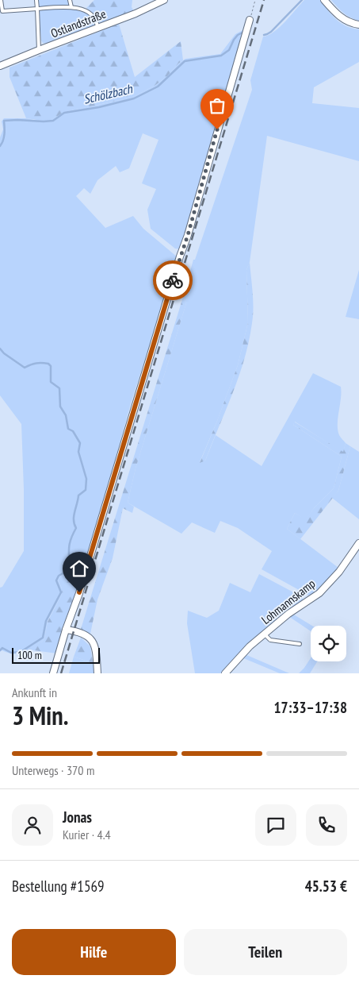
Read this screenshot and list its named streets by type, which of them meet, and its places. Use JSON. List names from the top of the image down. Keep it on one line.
{"streets":{"street":["Ostlandstraße","Lohmannskamp"]},"water":["Schölzbach"],"scale_bar":"100 m","page":{"scale":"100 m","heading":["3 Min.","Ankunft in","17:33–17:38"],"panel":["Jonas","Kurier · 4.4","Bestellung #1569","45.53 €"],"bar":"Unterwegs · 370 m","buttons":["Hilfe","Teilen"]}}
